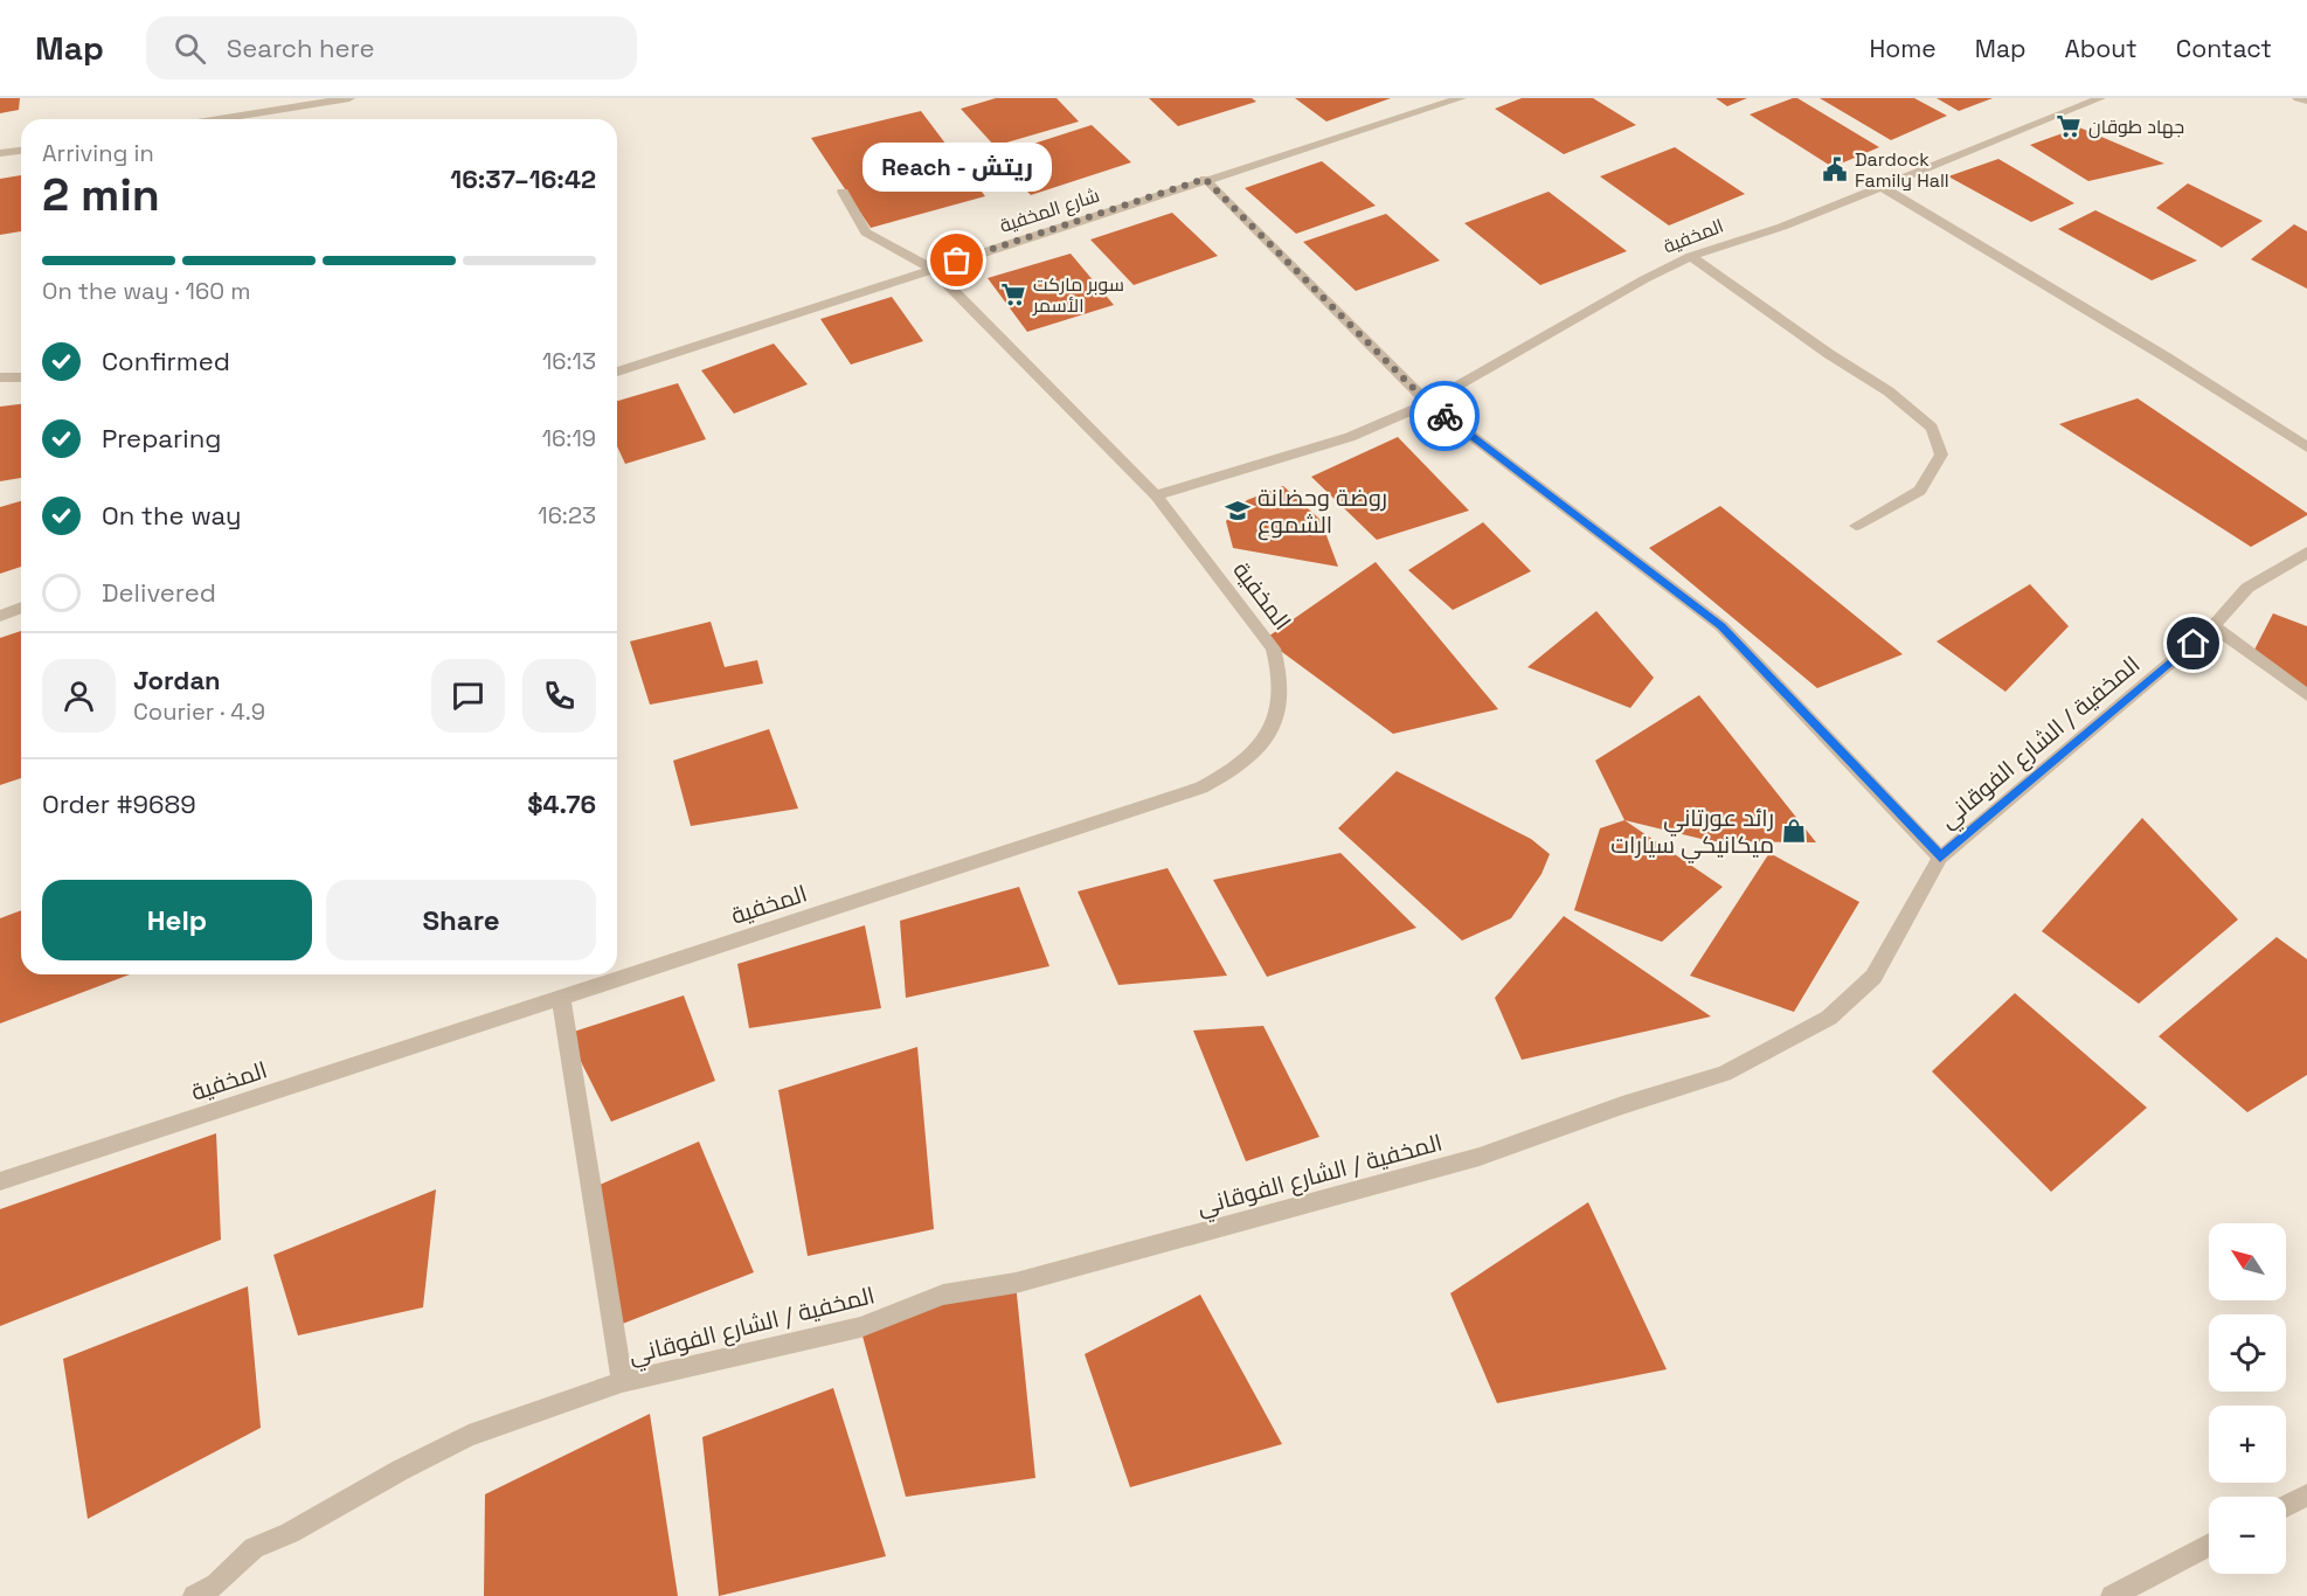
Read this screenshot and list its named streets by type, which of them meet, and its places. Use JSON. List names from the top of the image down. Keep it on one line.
{"streets":{"street":["شارع المخفية","المخفية","المخفية / الشارع الفوقاني"]},"crossings":[["شارع المخفية","المخفية"]],"places":{"supermarket":["جهاد طوقان","سوبر ماركت الأسمر"],"public building":["Dardock Family Hall"],"other":["Reach - ريتش"],"school or university":["روضة وحضانة الشموع"],"shop":["رائد عورتاني ميكانيكي سيارات"]},"north":"top left","page":{"header":"Map","search":"Search here","nav":["Home","Map","About","Contact"],"heading":["2 min","Arriving in","16:37–16:42"],"panel":["Jordan","Courier · 4.9","Order #9689","$4.76"],"bubble":"Reach - ريتش","bar":"On the way · 160 m","list":[["Confirmed","16:13"],["Preparing","16:19"],["On the way","16:23"],"Delivered"],"buttons":["Help","Share"],"map_buttons":["+","−"]}}
